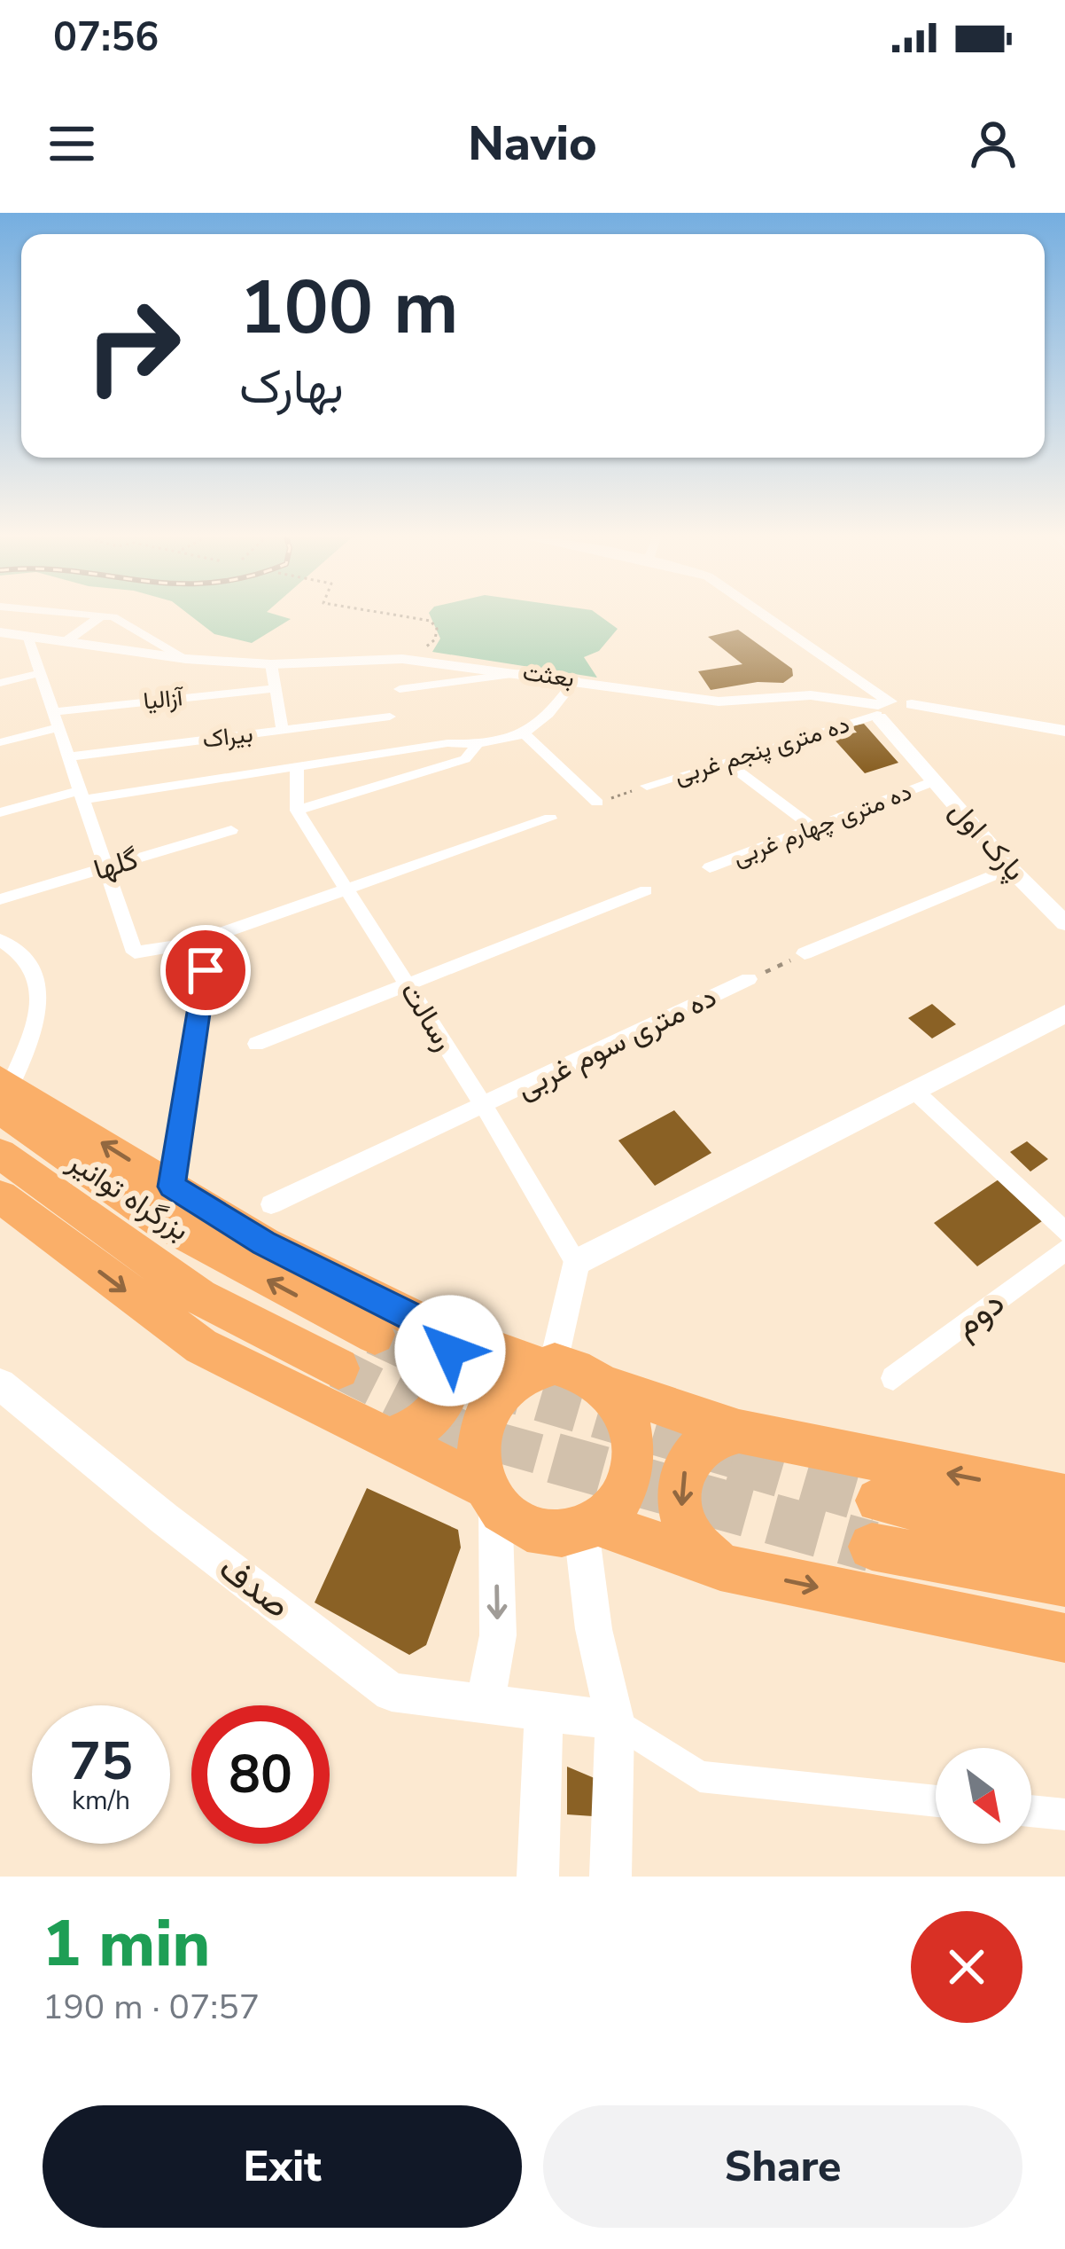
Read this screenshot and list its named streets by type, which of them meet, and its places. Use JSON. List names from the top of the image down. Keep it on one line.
{"streets":{"highway":["بزرگراه توانیر"],"main road":["بعثت","پارک اول","صدف"],"street":["آزالیا","بیراک","ده متری پنجم غربی","ده متری چهارم غربی","گلها","رسالت","ده متری سوم غربی","دوم"]},"crossings":[["بعثت","ده متری پنجم غربی"],["ده متری چهارم غربی","پارک اول"],["رسالت","ده متری سوم غربی"]],"north":"bottom right","page":{"status":"07:56","header":"Navio","turn":["100 m","بهارک"],"speed":"75 km/h","limit":"80","heading":["1 min","190 m · 07:57"],"buttons":["Exit","Share"]}}
